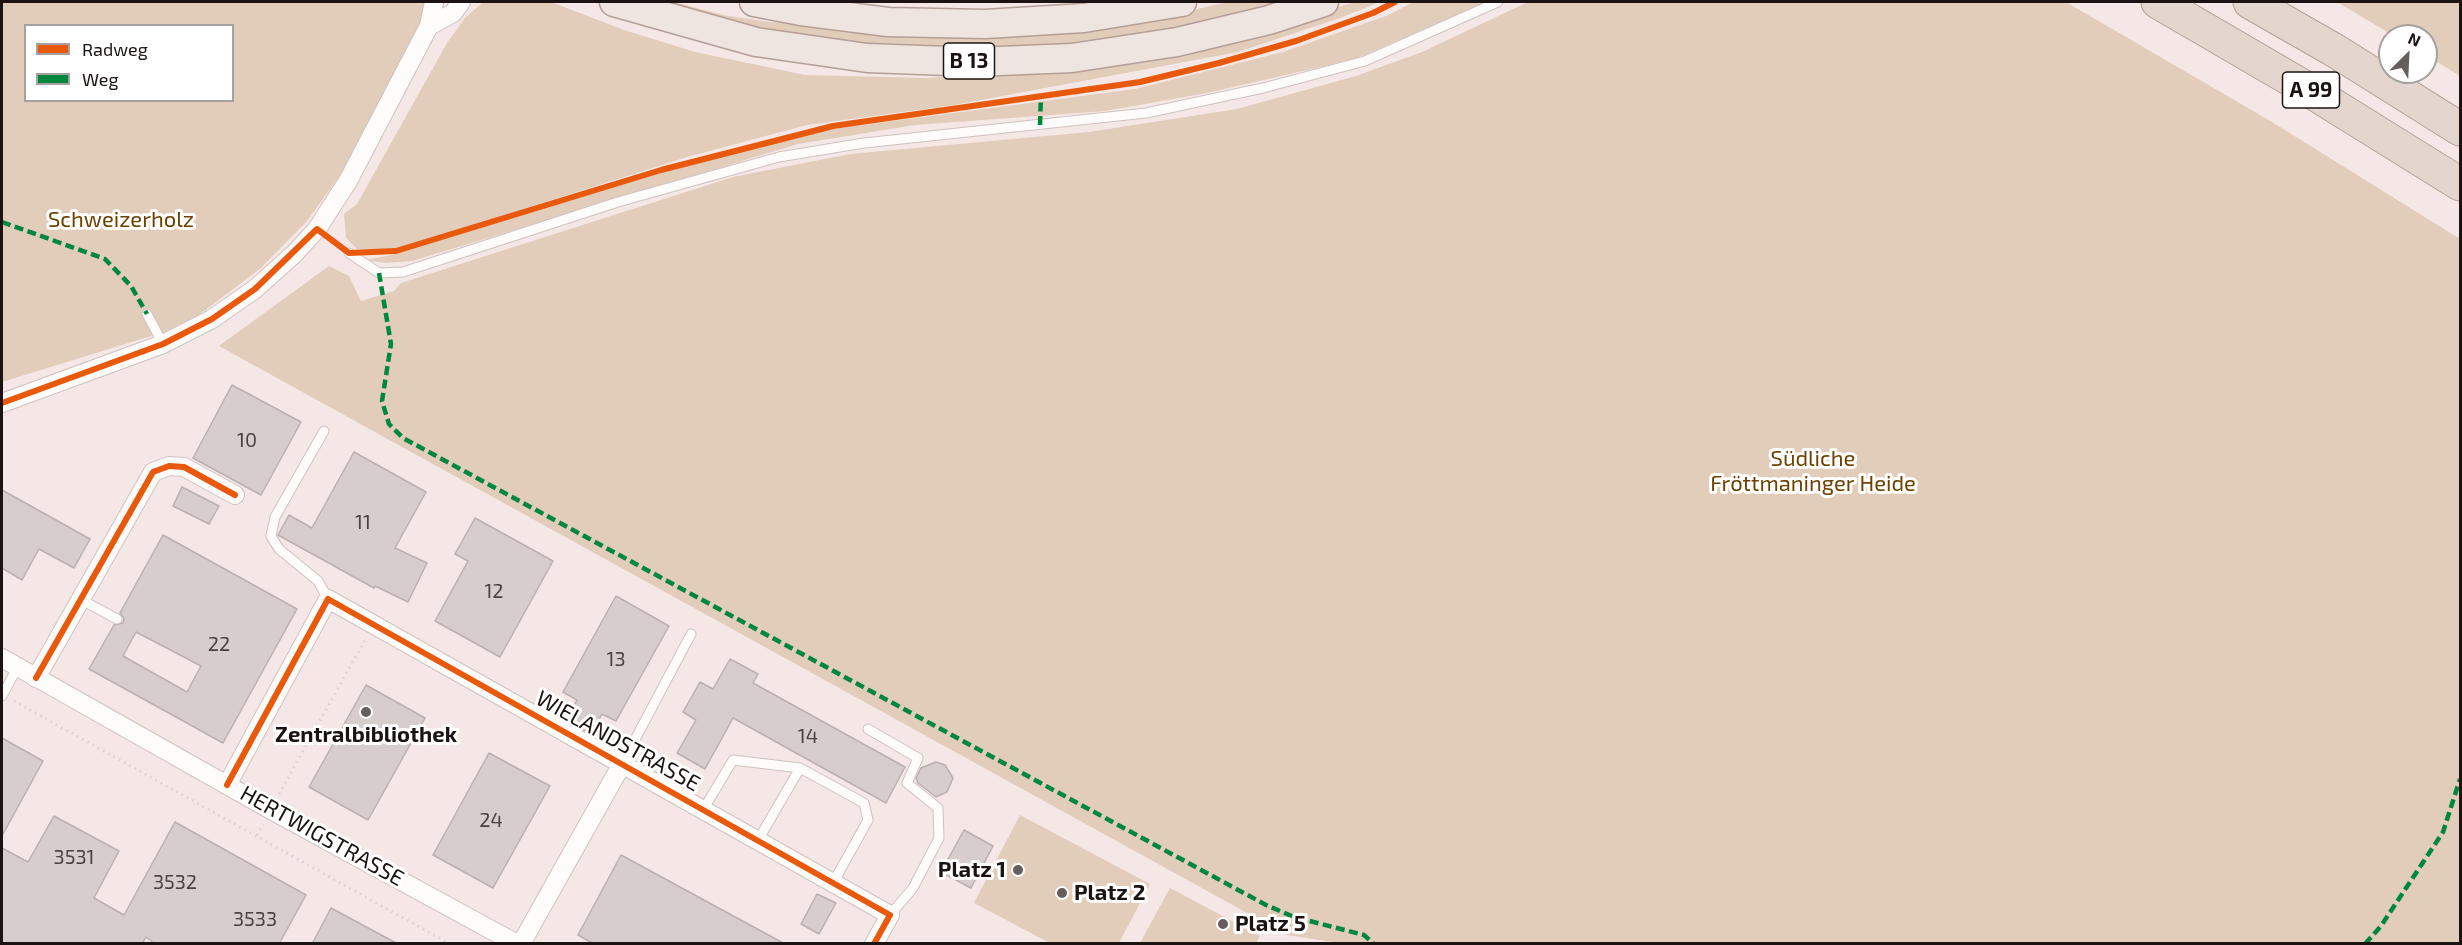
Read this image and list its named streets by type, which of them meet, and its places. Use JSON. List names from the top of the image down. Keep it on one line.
{"streets":{"highway":["A 99"],"main road":["B 13"],"street":["WIELANDSTRASSE","HERTWIGSTRASSE"]},"parks":["Schweizerholz","Südliche Fröttmaninger Heide"],"places":["Zentralbibliothek","Platz 1","Platz 2","Platz 5"],"house_numbers":["10","11","12","22","13","14","24","3531","3532","3533"],"legend":["Radweg","Weg"],"north":"top right"}
